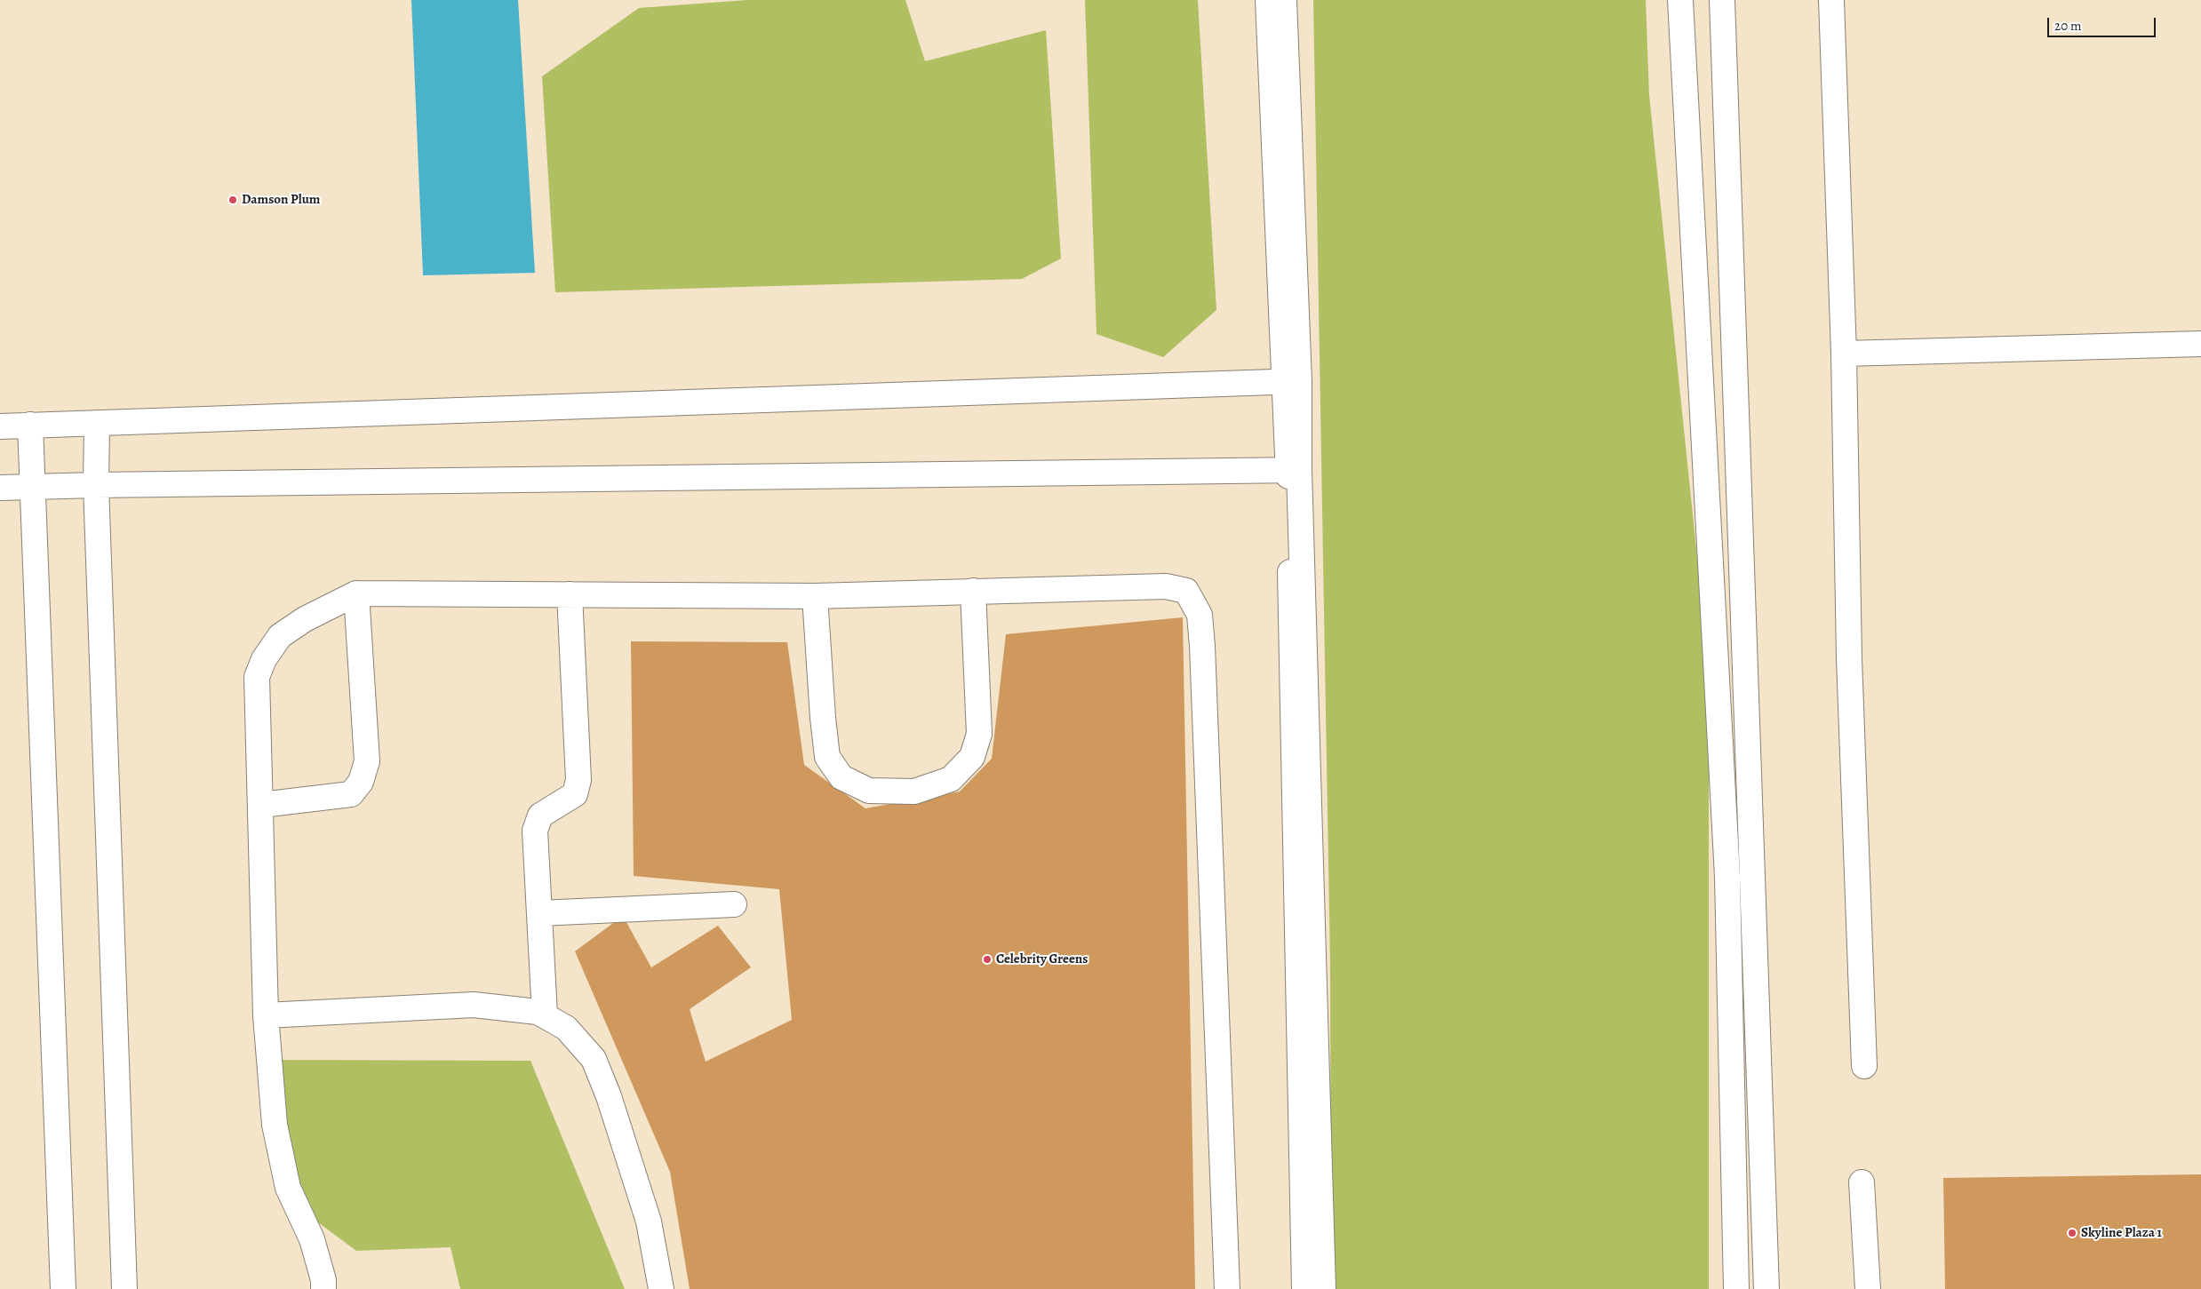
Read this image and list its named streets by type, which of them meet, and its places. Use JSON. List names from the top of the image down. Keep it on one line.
{"places":["Damson Plum","Celebrity Greens","Skyline Plaza 1"],"scale_bar":"20 m"}
